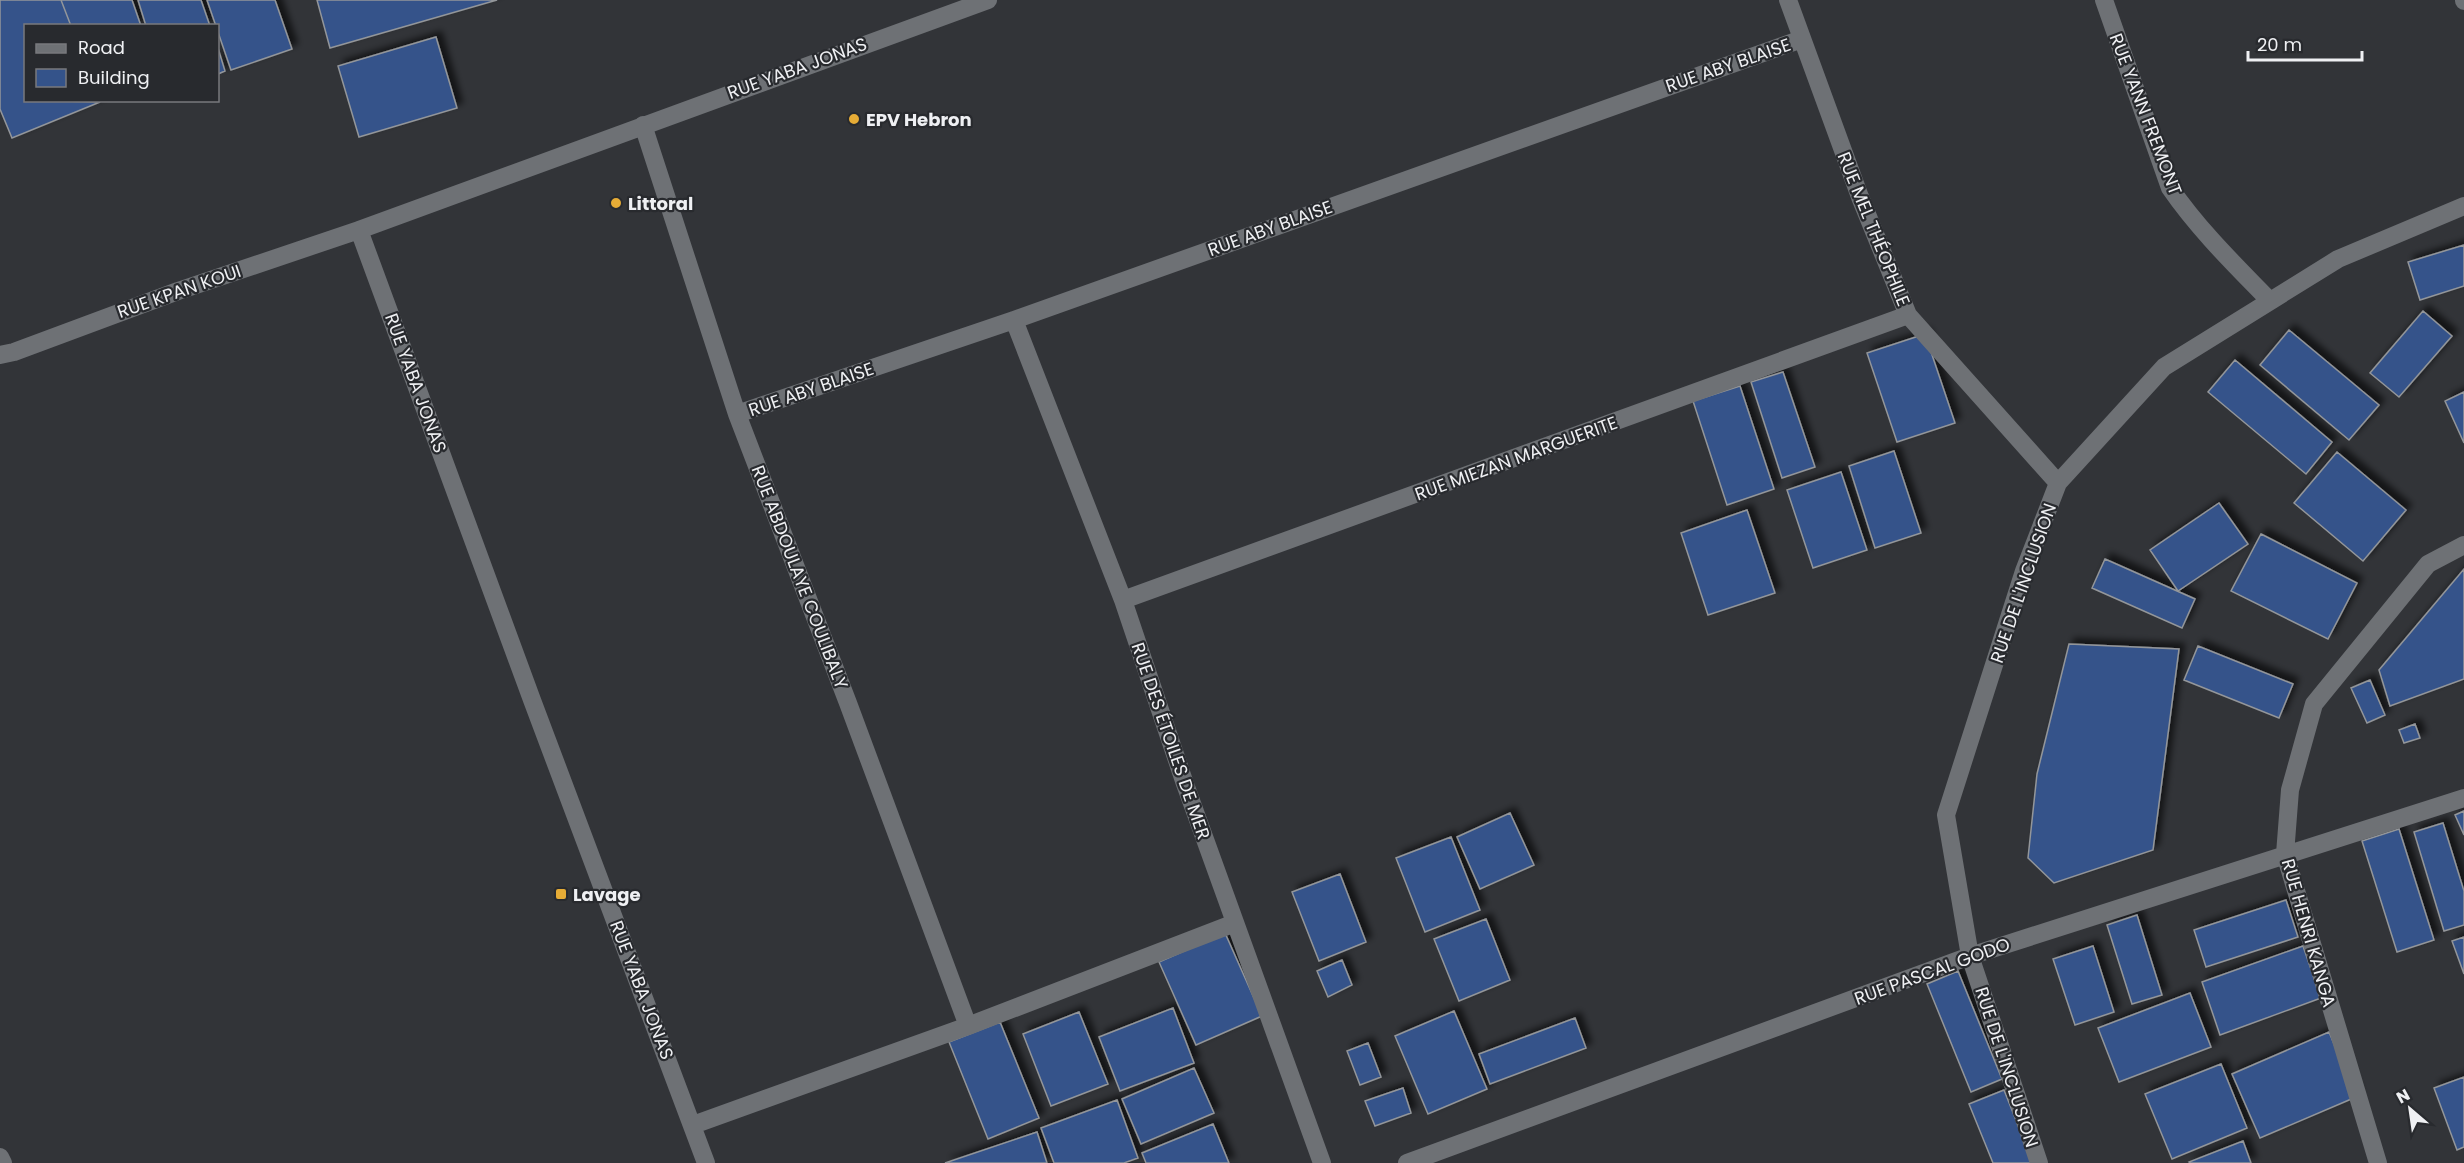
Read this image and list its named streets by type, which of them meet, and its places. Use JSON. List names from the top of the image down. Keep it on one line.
{"streets":{"street":["RUE ABY BLAISE","RUE YABA JONAS","RUE YANN FREMONT","RUE MEL THÉOPHILE","RUE KPAN KOUI","RUE MIEZAN MARGUERITE","RUE ABDOULAYE COULIBALY","RUE DE L'INCLUSION","RUE DES ÉTOILES DE MER","RUE HENRI KANGA","RUE PASCAL GODO"]},"crossings":[["RUE ABY BLAISE","RUE MEL THÉOPHILE"],["RUE ABY BLAISE","RUE ABDOULAYE COULIBALY"],["RUE ABY BLAISE","RUE DES ÉTOILES DE MER"],["RUE YABA JONAS","RUE KPAN KOUI"],["RUE YABA JONAS","RUE ABDOULAYE COULIBALY"],["RUE YANN FREMONT","RUE DE L'INCLUSION"],["RUE MEL THÉOPHILE","RUE MIEZAN MARGUERITE"],["RUE MEL THÉOPHILE","RUE DE L'INCLUSION"],["RUE MIEZAN MARGUERITE","RUE DES ÉTOILES DE MER"],["RUE DE L'INCLUSION","RUE PASCAL GODO"],["RUE HENRI KANGA","RUE PASCAL GODO"]],"places":{"other":["EPV Hebron","Littoral"],"transit":["Lavage"]},"legend":["Road","Building"],"scale_bar":"20 m","north":"top left"}
